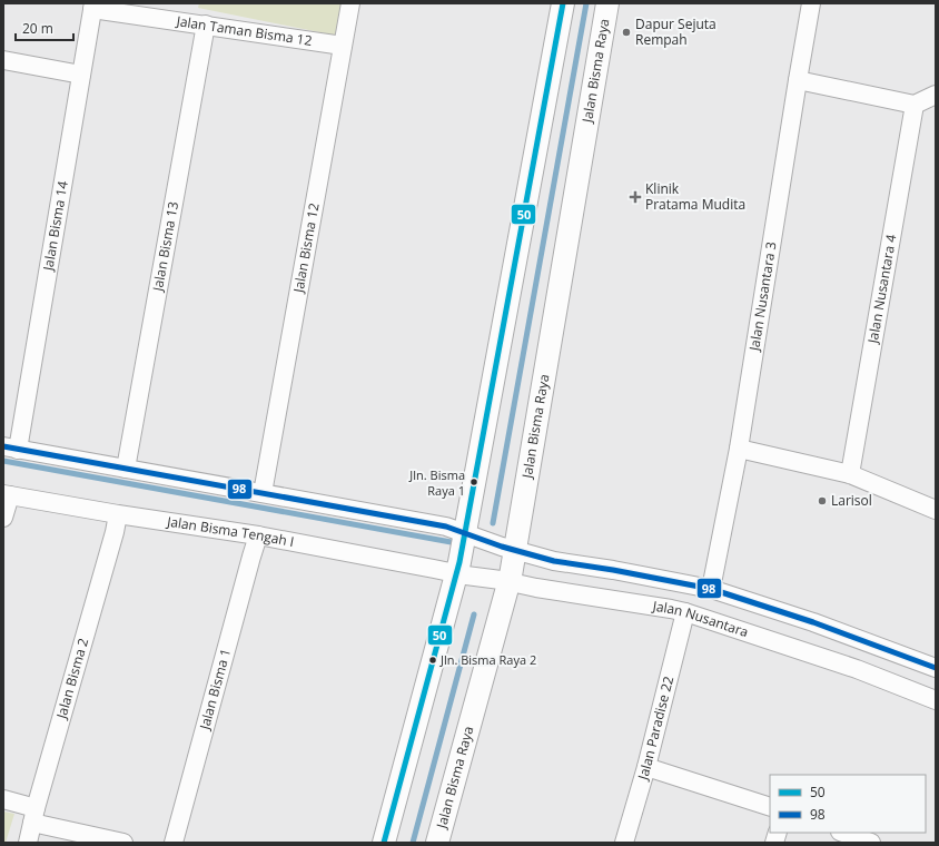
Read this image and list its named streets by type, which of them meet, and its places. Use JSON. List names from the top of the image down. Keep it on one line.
{"streets":{"street":["Jalan Taman Bisma 12","Jalan Bisma Raya","Jalan Bisma 14","Jalan Bisma 13","Jalan Bisma 12","Jalan Nusantara 4","Jalan Nusantara 3","Jalan Bisma Tengah I","Jalan Nusantara","Jalan Bisma 2","Jalan Bisma 1","Jalan Paradise 22"]},"crossings":[["Jalan Taman Bisma 12","Jalan Bisma 14"],["Jalan Taman Bisma 12","Jalan Bisma 13"],["Jalan Taman Bisma 12","Jalan Bisma 12"],["Jalan Bisma Raya","Jalan Nusantara"],["Jalan Bisma Tengah I","Jalan Nusantara"],["Jalan Bisma Tengah I","Jalan Bisma 2"],["Jalan Bisma Tengah I","Jalan Bisma 1"],["Jalan Nusantara","Jalan Paradise 22"]],"places":{"other":["Dapur Sejuta Rempah","Jln. Bisma Raya 1","Larisol","Jln. Bisma Raya 2"],"health":["Klinik Pratama Mudita"]},"lines":["transit line 50","transit line 98"],"legend":["50","98"],"scale_bar":"20 m"}
